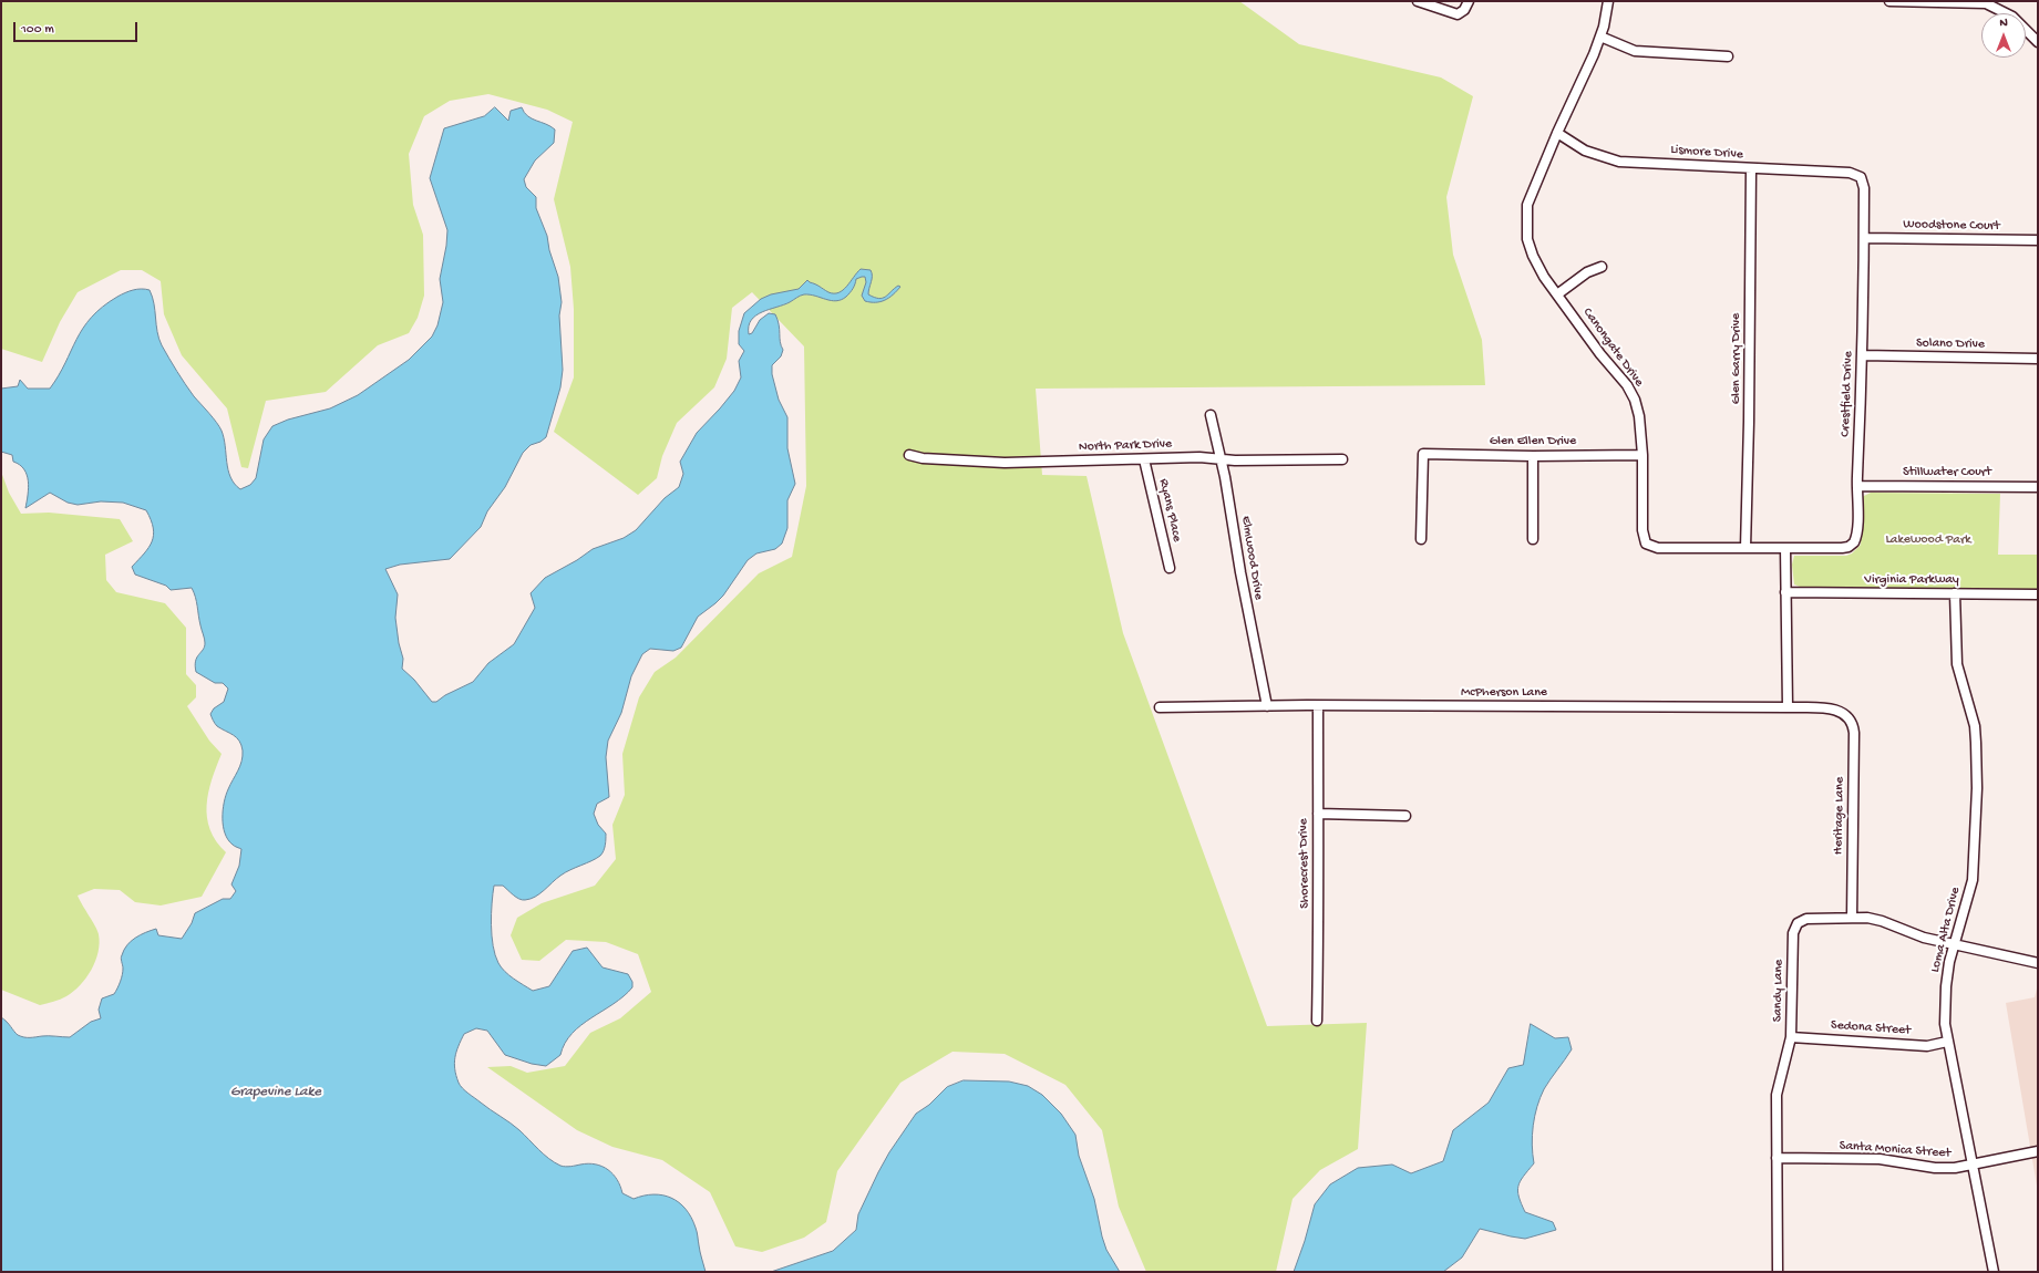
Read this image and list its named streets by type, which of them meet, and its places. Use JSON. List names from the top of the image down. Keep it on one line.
{"streets":{"street":["Lismore Drive","Woodstone Court","Solano Drive","Canongate Drive","Glen Garry Drive","Crestfield Drive","Glen Ellen Drive","North Park Drive","Stillwater Court","Ryans Place","Elmwood Drive","Virginia Parkway","McPherson Lane","Heritage Lane","Shorecrest Drive","Loma Alta Drive","Sandy Lane","Sedona Street","Santa Monica Street"]},"crossings":[["Lismore Drive","Canongate Drive"],["Lismore Drive","Glen Garry Drive"],["Lismore Drive","Crestfield Drive"],["Woodstone Court","Crestfield Drive"],["Solano Drive","Crestfield Drive"],["Canongate Drive","Glen Garry Drive"],["Canongate Drive","Crestfield Drive"],["Canongate Drive","Glen Ellen Drive"],["Crestfield Drive","Stillwater Court"],["North Park Drive","Ryans Place"],["North Park Drive","Elmwood Drive"],["Elmwood Drive","McPherson Lane"],["Virginia Parkway","Loma Alta Drive"],["McPherson Lane","Heritage Lane"],["McPherson Lane","Shorecrest Drive"],["Heritage Lane","Sandy Lane"],["Loma Alta Drive","Sandy Lane"],["Loma Alta Drive","Sedona Street"],["Loma Alta Drive","Santa Monica Street"],["Sandy Lane","Sedona Street"],["Sandy Lane","Santa Monica Street"]],"water":["Grapevine Lake"],"parks":["Lakewood Park"],"scale_bar":"100 m","north":"top"}
